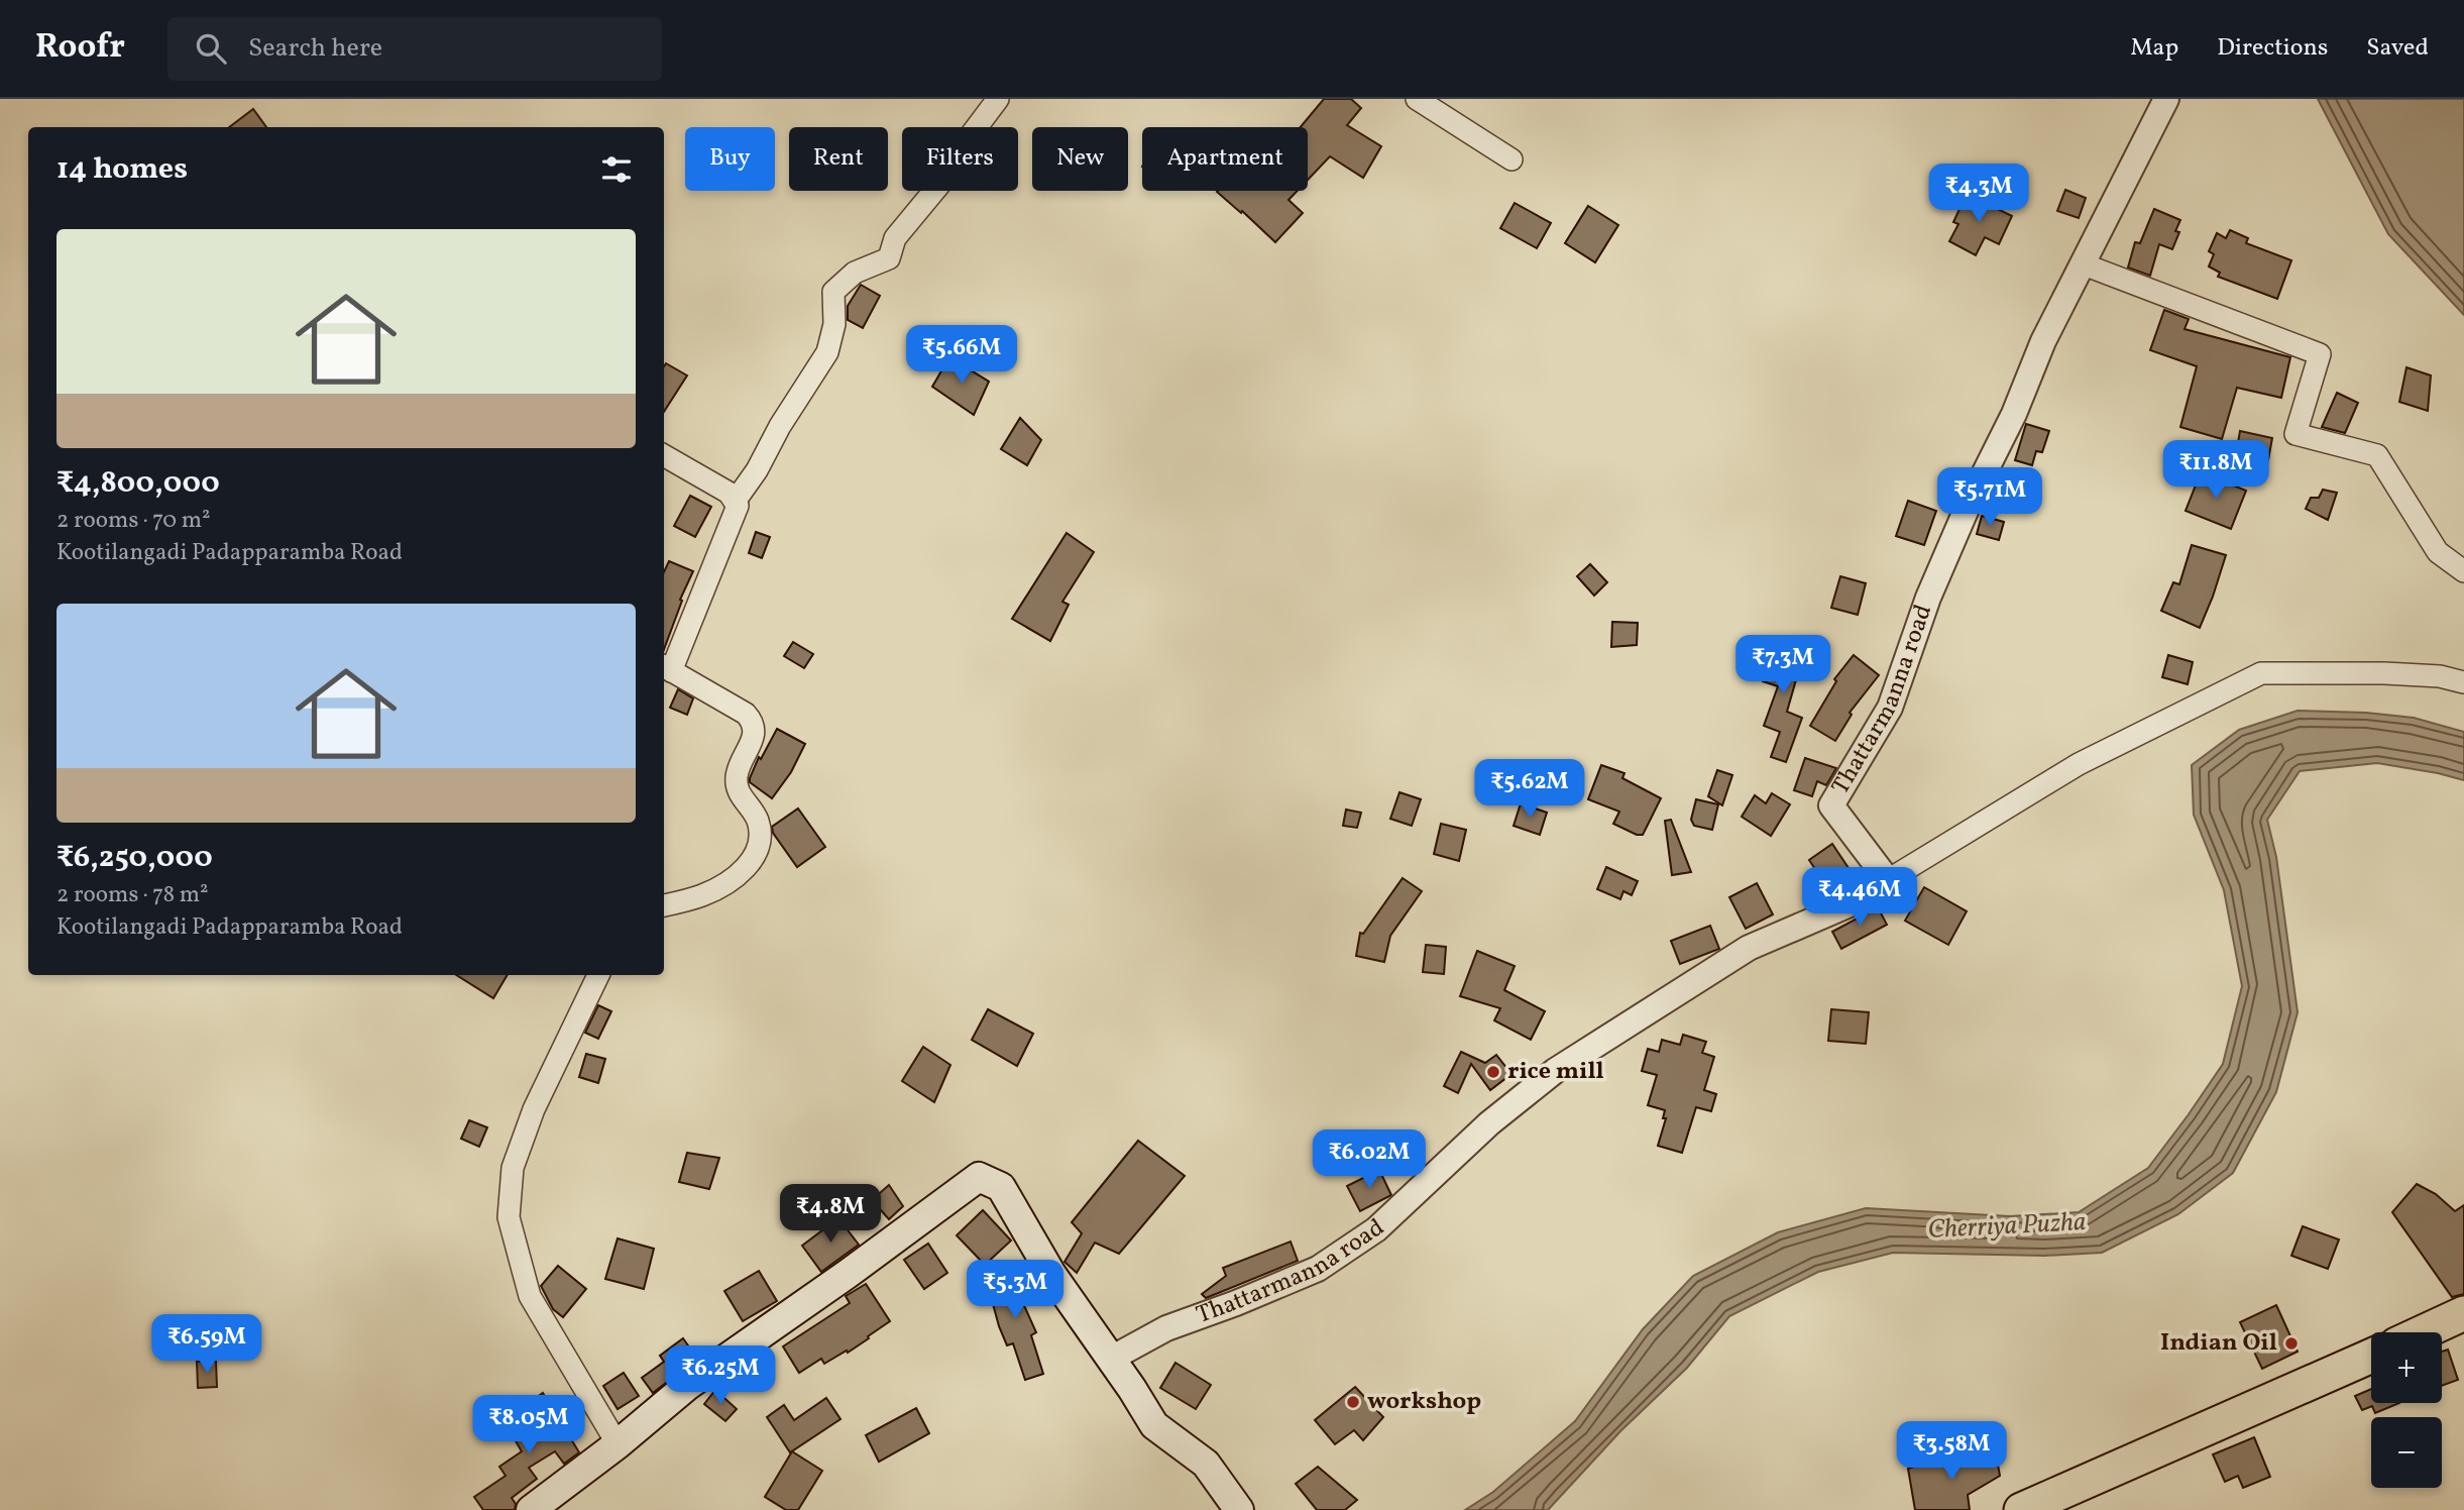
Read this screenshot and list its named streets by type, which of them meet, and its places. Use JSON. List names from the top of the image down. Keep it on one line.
{"streets":{"street":["Thattarmanna road"]},"water":["Cherriya Puzha"],"places":["rice mill","Indian Oil","workshop"],"page":{"header":"Roofr","search":"Search here","nav":["Map","Directions","Saved"],"chip":["Buy","Rent","Filters","New","Apartment"],"heading":"14 homes","price":["₹4.3M","₹5.66M","₹11.8M","₹5.71M","₹7.3M","₹5.62M","₹4.46M","₹6.02M","₹4.8M","₹5.3M","₹6.59M","₹6.25M","₹8.05M","₹3.58M"],"list":[{"name":"₹4,800,000","note":"2 rooms · 70 m² · Kootilangadi Padapparamba Road"},{"name":"₹6,250,000","note":"2 rooms · 78 m² · Kootilangadi Padapparamba Road"}],"map_buttons":["+","−"]}}
